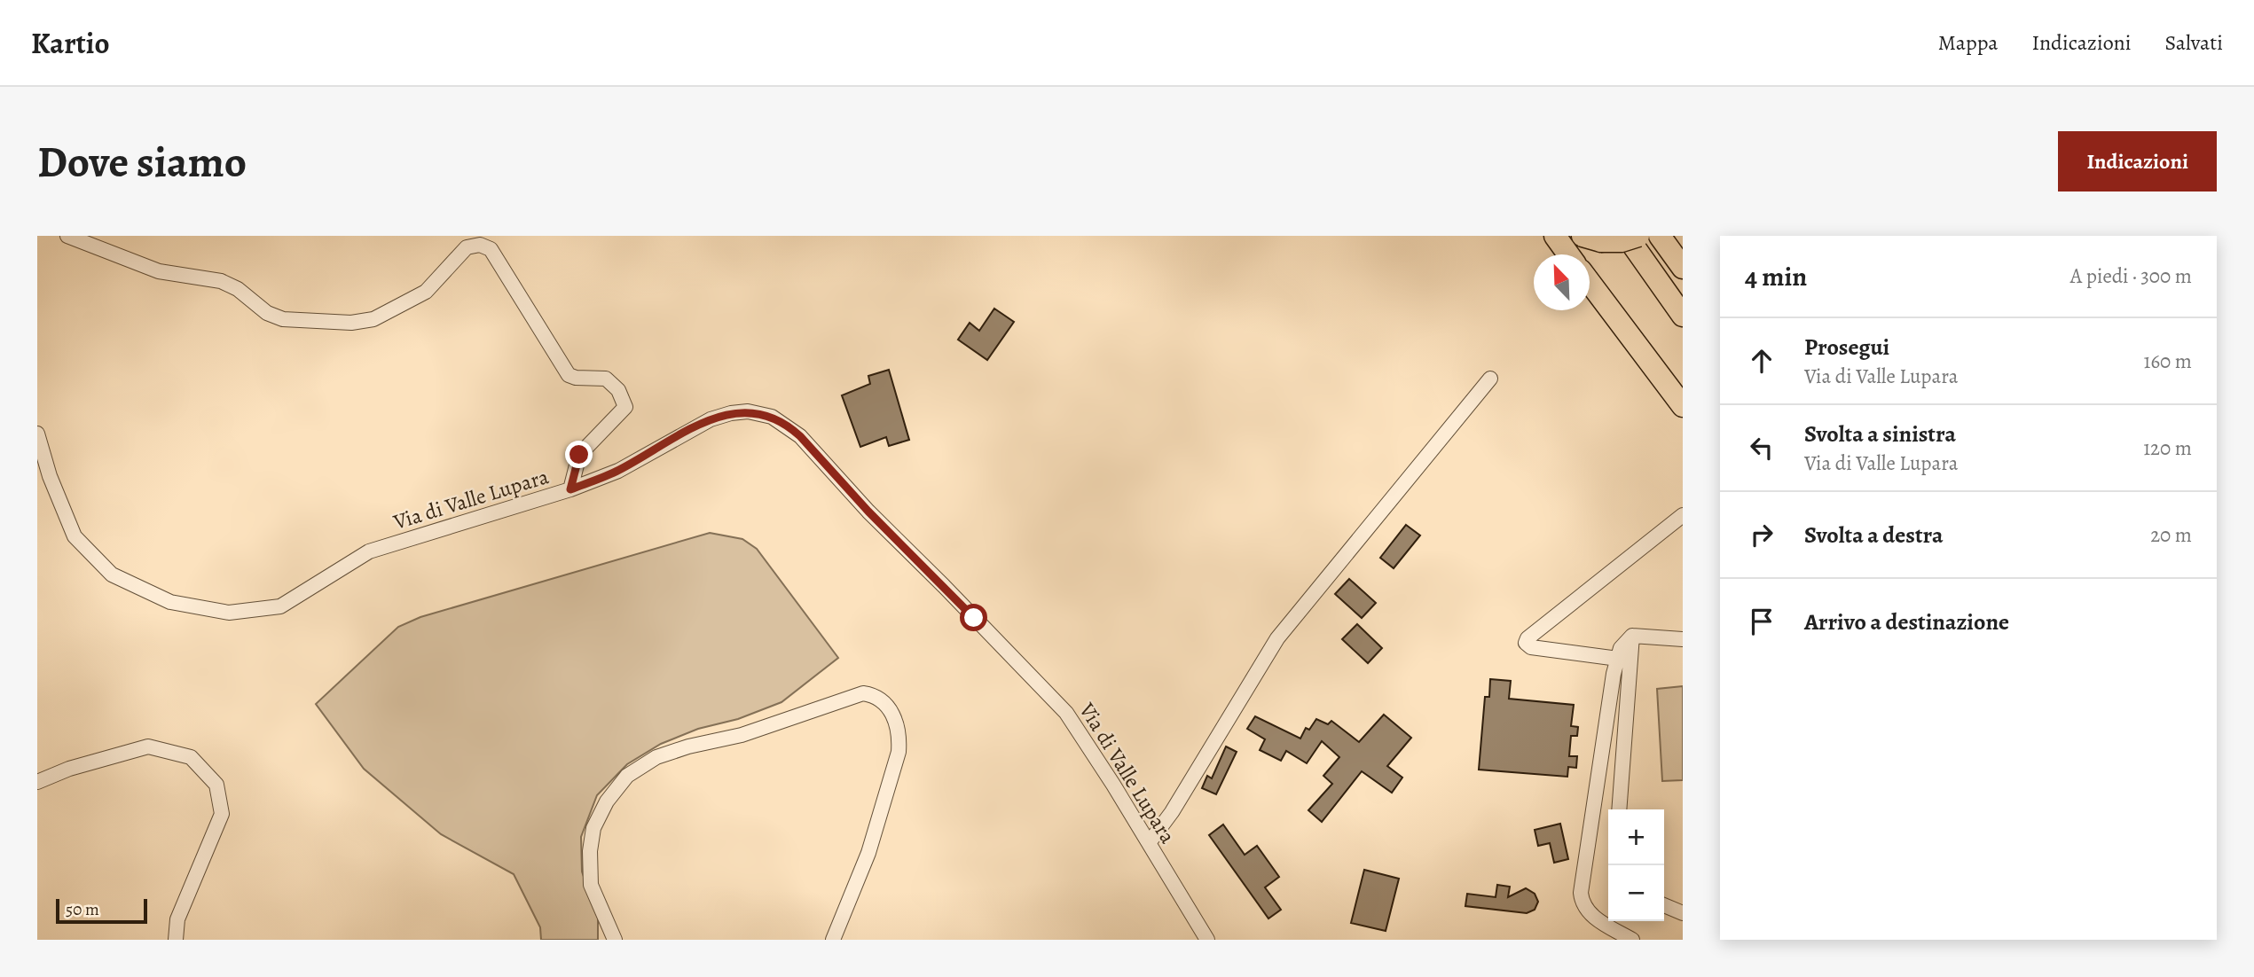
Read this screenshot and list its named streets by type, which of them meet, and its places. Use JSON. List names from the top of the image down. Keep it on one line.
{"streets":{"street":["Via di Valle Lupara"]},"scale_bar":"50 m","north":"top left","page":{"header":"Kartio","nav":["Mappa","Indicazioni","Salvati"],"buttons":"Indicazioni","title":"Dove siamo","heading":["4 min","A piedi · 300 m"],"list":[["Prosegui","Via di Valle Lupara","160 m"],["Svolta a sinistra","Via di Valle Lupara","120 m"],["Svolta a destra","20 m"],"Arrivo a destinazione"],"map_buttons":["+","−"],"scale":"50 m"}}
